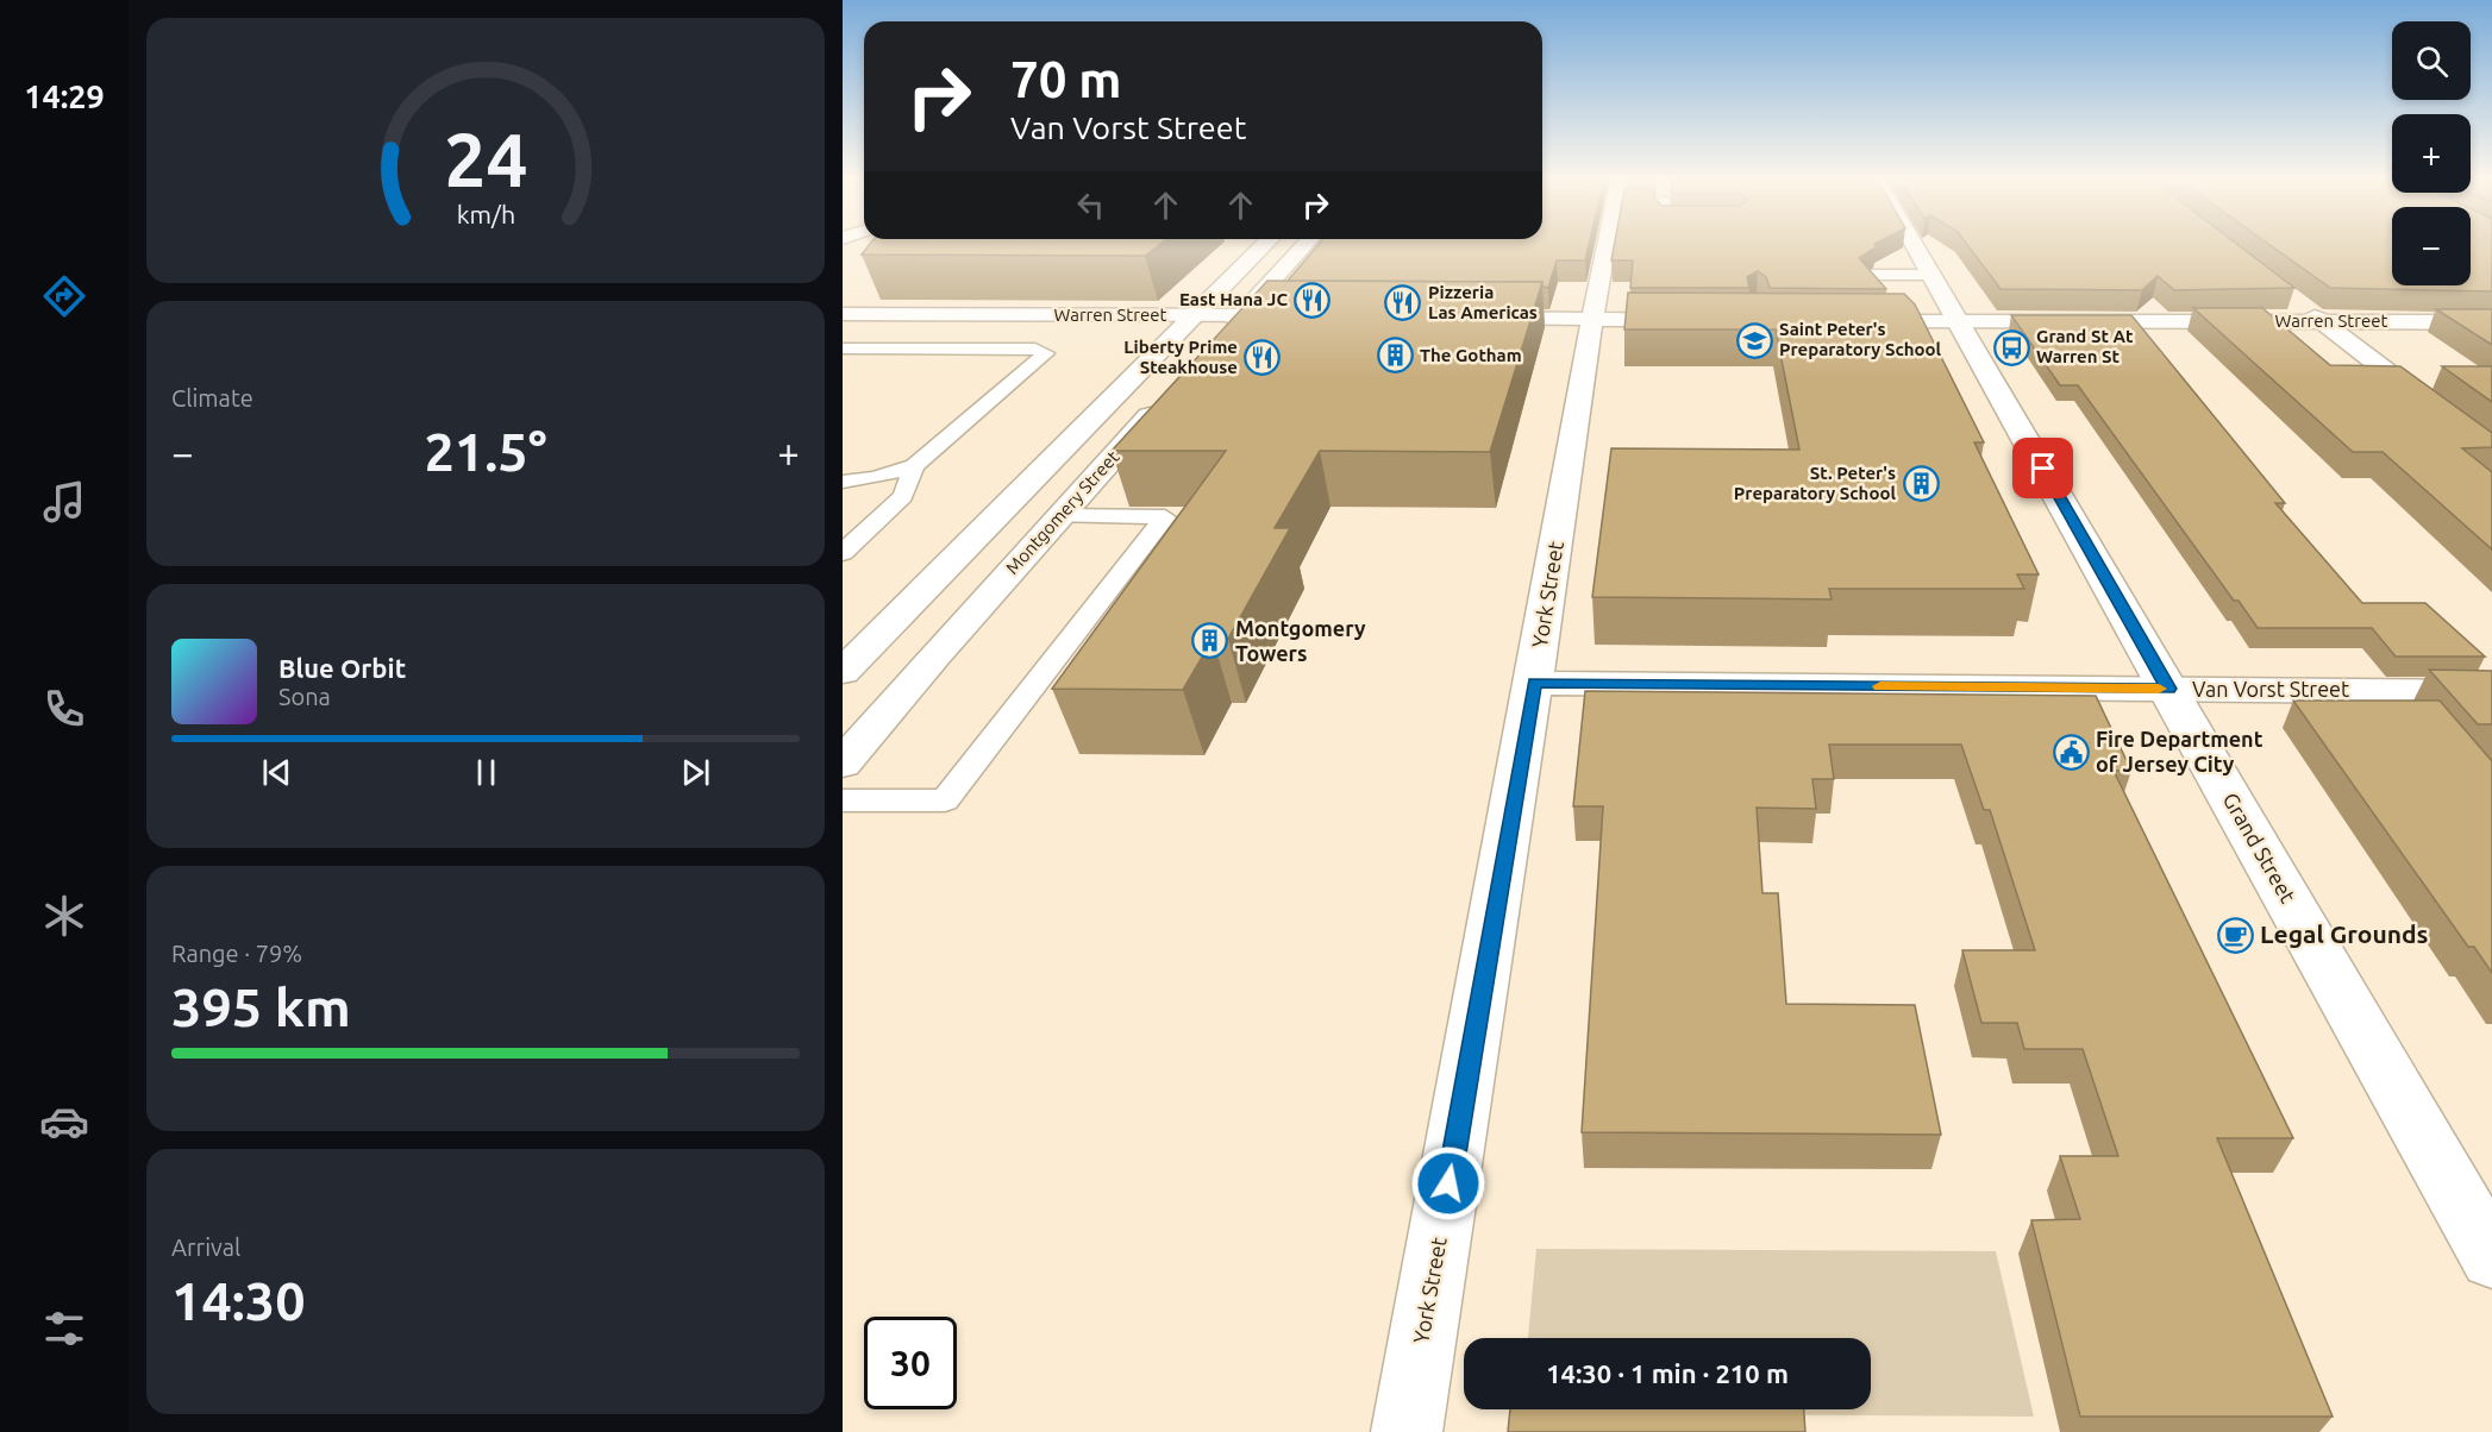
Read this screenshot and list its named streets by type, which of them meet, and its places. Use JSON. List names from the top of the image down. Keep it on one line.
{"streets":{"street":["Warren Street","Montgomery Street","York Street","Van Vorst Street","Grand Street"]},"crossings":[["Warren Street","Montgomery Street"],["Warren Street","Grand Street"],["York Street","Van Vorst Street"],["Van Vorst Street","Grand Street"]],"places":{"restaurant":["East Hana JC","Pizzeria Las Americas","Liberty Prime Steakhouse"],"school or university":["Saint Peter's Preparatory School"],"bus stop":["Grand St At Warren St"],"building":["The Gotham","St. Peter's Preparatory School","Montgomery Towers"],"public building":["Fire Department of Jersey City"],"cafe":["Legal Grounds"]},"page":{"tabs":"14:29","map_buttons":["+","−"],"turn":["70 m","Van Vorst Street"],"tile":["Climate",["Range · 79%","395 km"],["Arrival","14:30"]],"heat":["−","21.5°","+"],"song":["Blue Orbit","Sona"],"limit":"30","trip":"14:30 · 1 min · 210 m","gauge":["24","km/h"]}}
